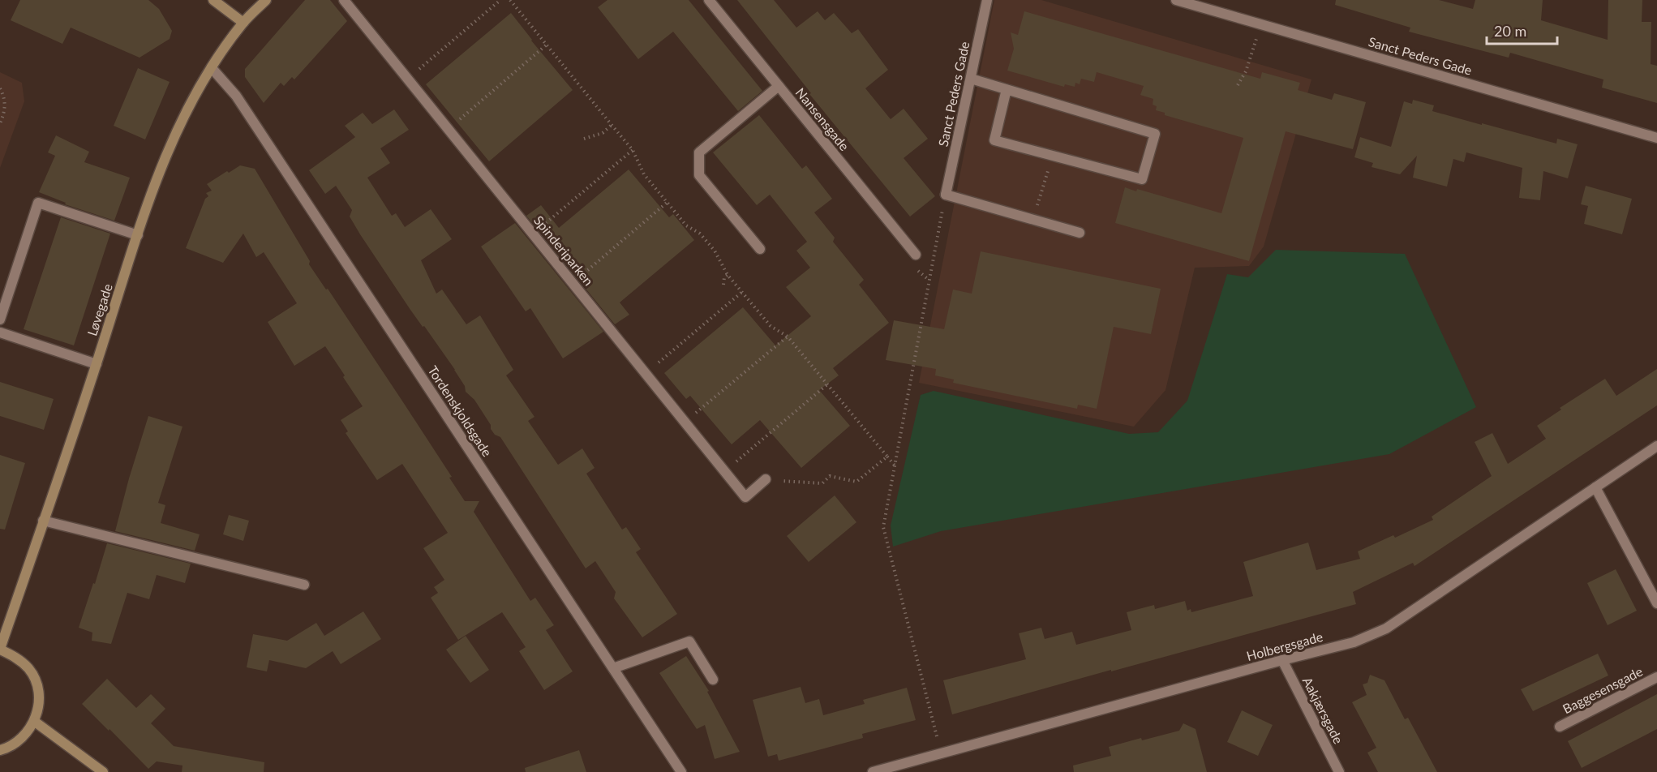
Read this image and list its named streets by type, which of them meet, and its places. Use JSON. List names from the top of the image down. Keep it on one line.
{"streets":{"street":["Sanct Peders Gade","Nansensgade","Spinderiparken","Løvegade","Tordenskjoldsgade","Holbergsgade","Baggesensgade","Aakjærsgade"]},"crossings":[["Løvegade","Tordenskjoldsgade"],["Holbergsgade","Aakjærsgade"]],"scale_bar":"20 m"}
